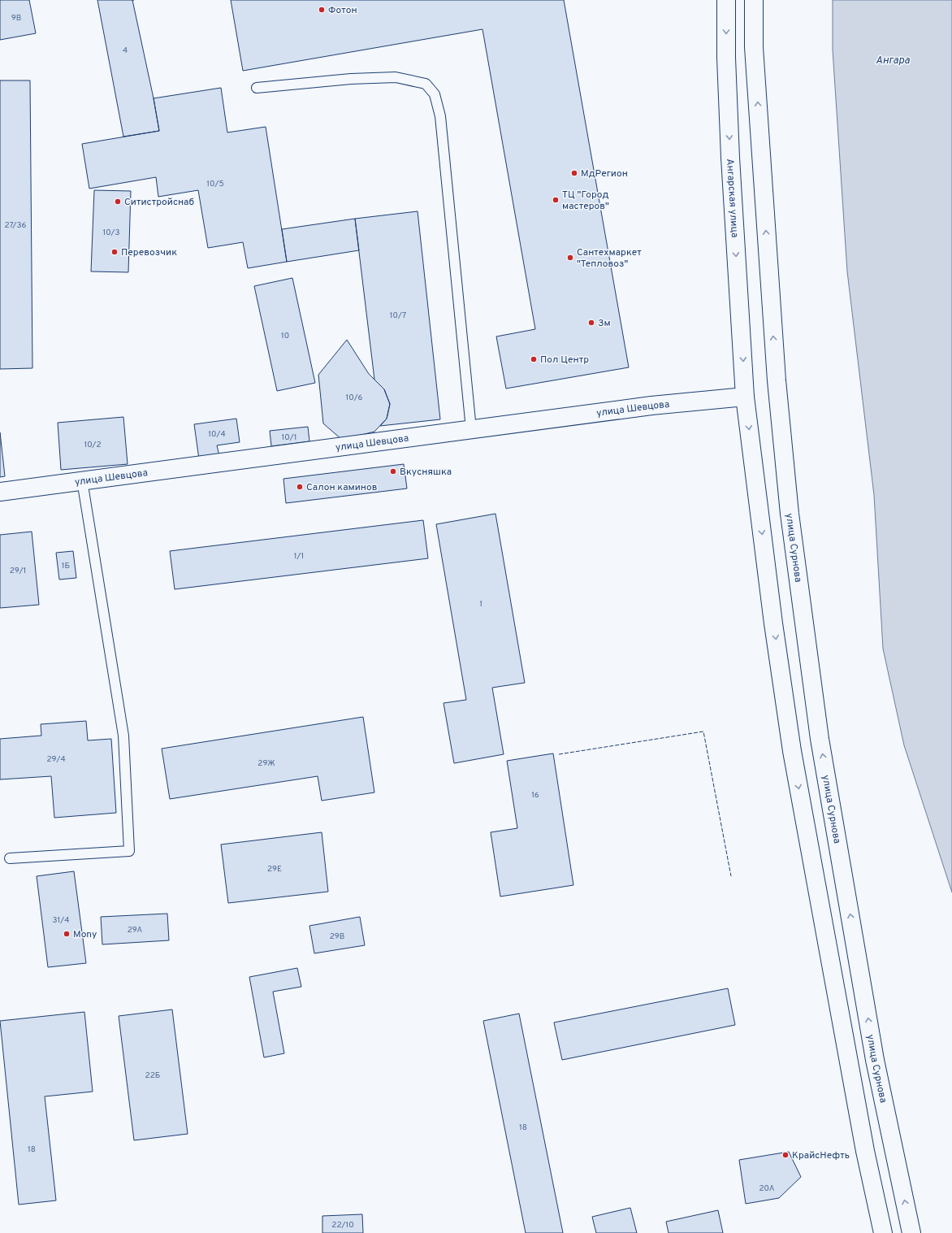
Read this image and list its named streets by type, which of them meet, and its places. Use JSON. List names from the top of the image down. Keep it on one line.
{"streets":{"main road":["Ангарская улица","улица Шевцова","улица Сурнова"]},"crossings":[["Ангарская улица","улица Шевцова"]],"one_way":["Ангарская улица"],"water":["Ангара"],"places":["Фотон","МдРегион","ТЦ \"Город мастеров\"","Ситистройснаб","Перевозчик","Сантехмаркет \"Тепловоз\"","Зм","Пол Центр","Вкусняшка","Салон каминов","Mony","КрайсНефть"],"house_numbers":["9В","4","10/5","27/36","10/3","10/7","10","10/6","10/4","10/1","10/2","1/1","1Б","29/1","1","29/4","29Ж","16","29Е","31/4","29А","29В","22Б","18","18","20А","22/10"]}
